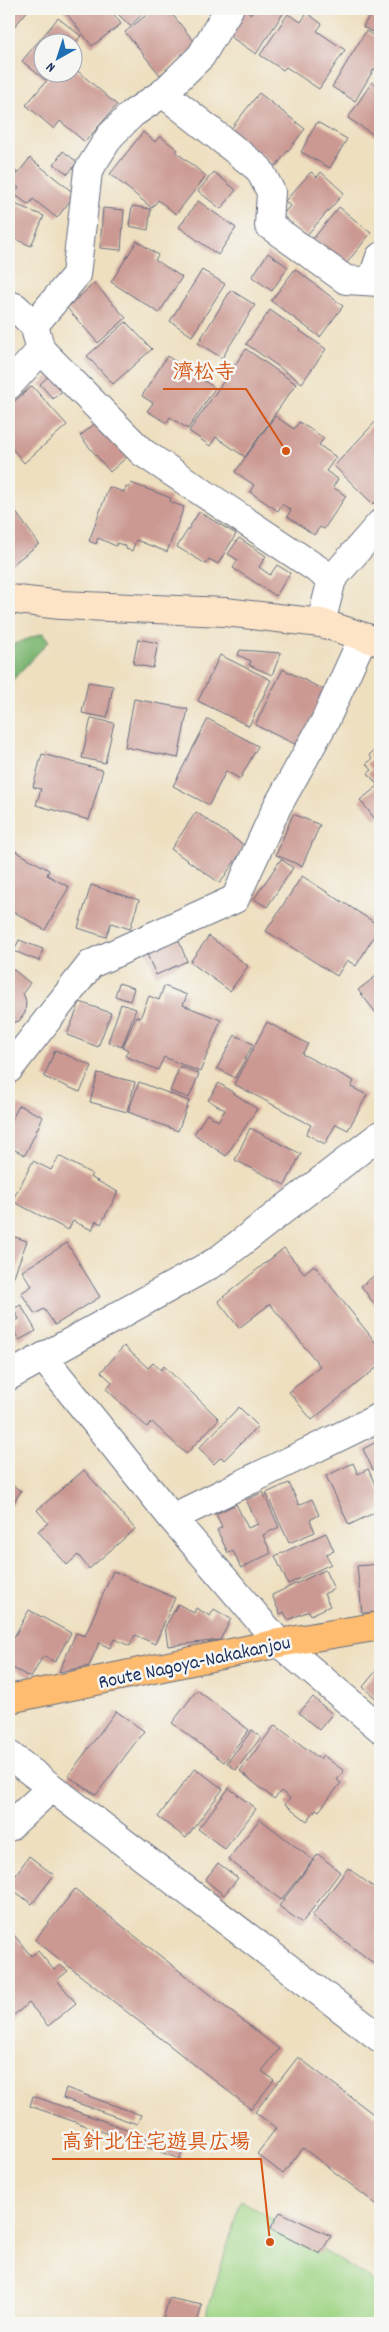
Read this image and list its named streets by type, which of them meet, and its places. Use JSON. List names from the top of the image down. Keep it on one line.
{"streets":{"main road":["Route Nagoya-Nakakanjou"]},"places":["濟松寺","高針北住宅遊具広場"],"north":"bottom left"}
